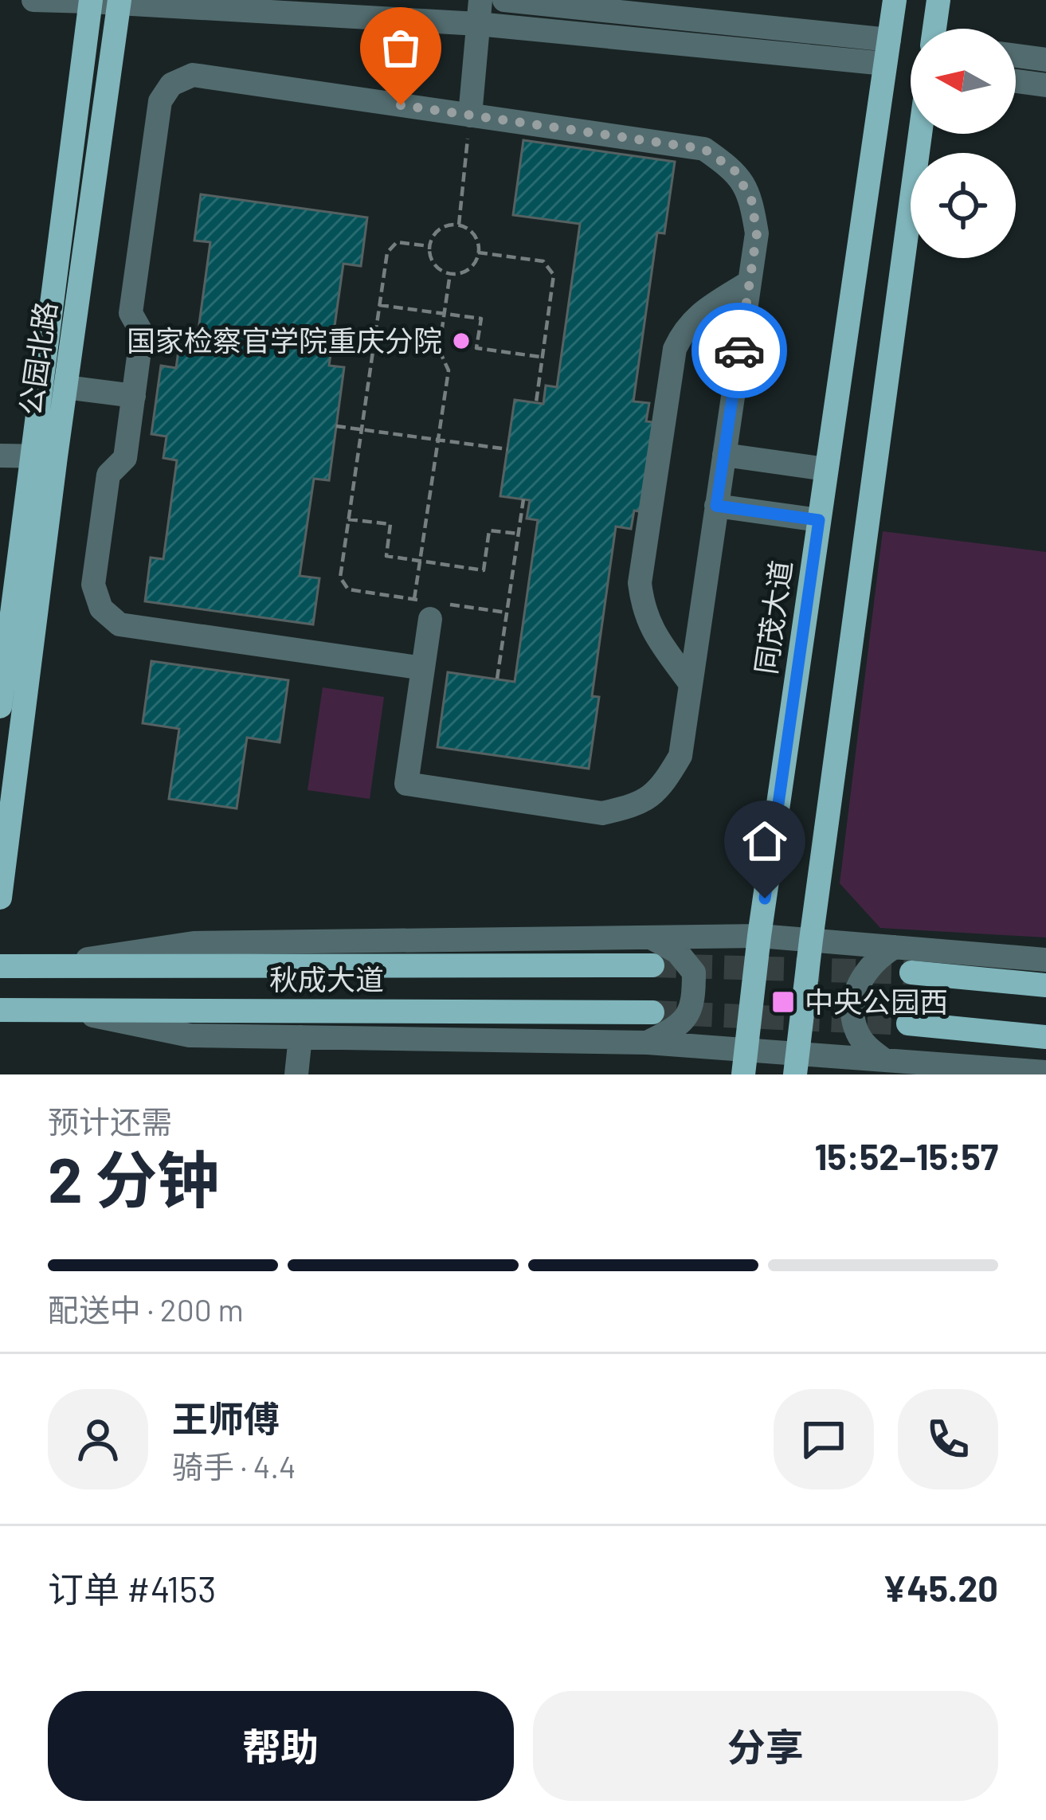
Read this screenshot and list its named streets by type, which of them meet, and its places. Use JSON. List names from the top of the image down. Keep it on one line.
{"streets":{"main road":["公园北路","同茂大道","秋成大道"]},"places":{"other":["国家检察官学院重庆分院"],"transit":["中央公园西"]},"north":"left","page":{"heading":["2 分钟","预计还需","15:52–15:57"],"panel":["王师傅","骑手 · 4.4","订单 #4153","¥45.20"],"bar":"配送中 · 200 m","buttons":["帮助","分享"]}}
